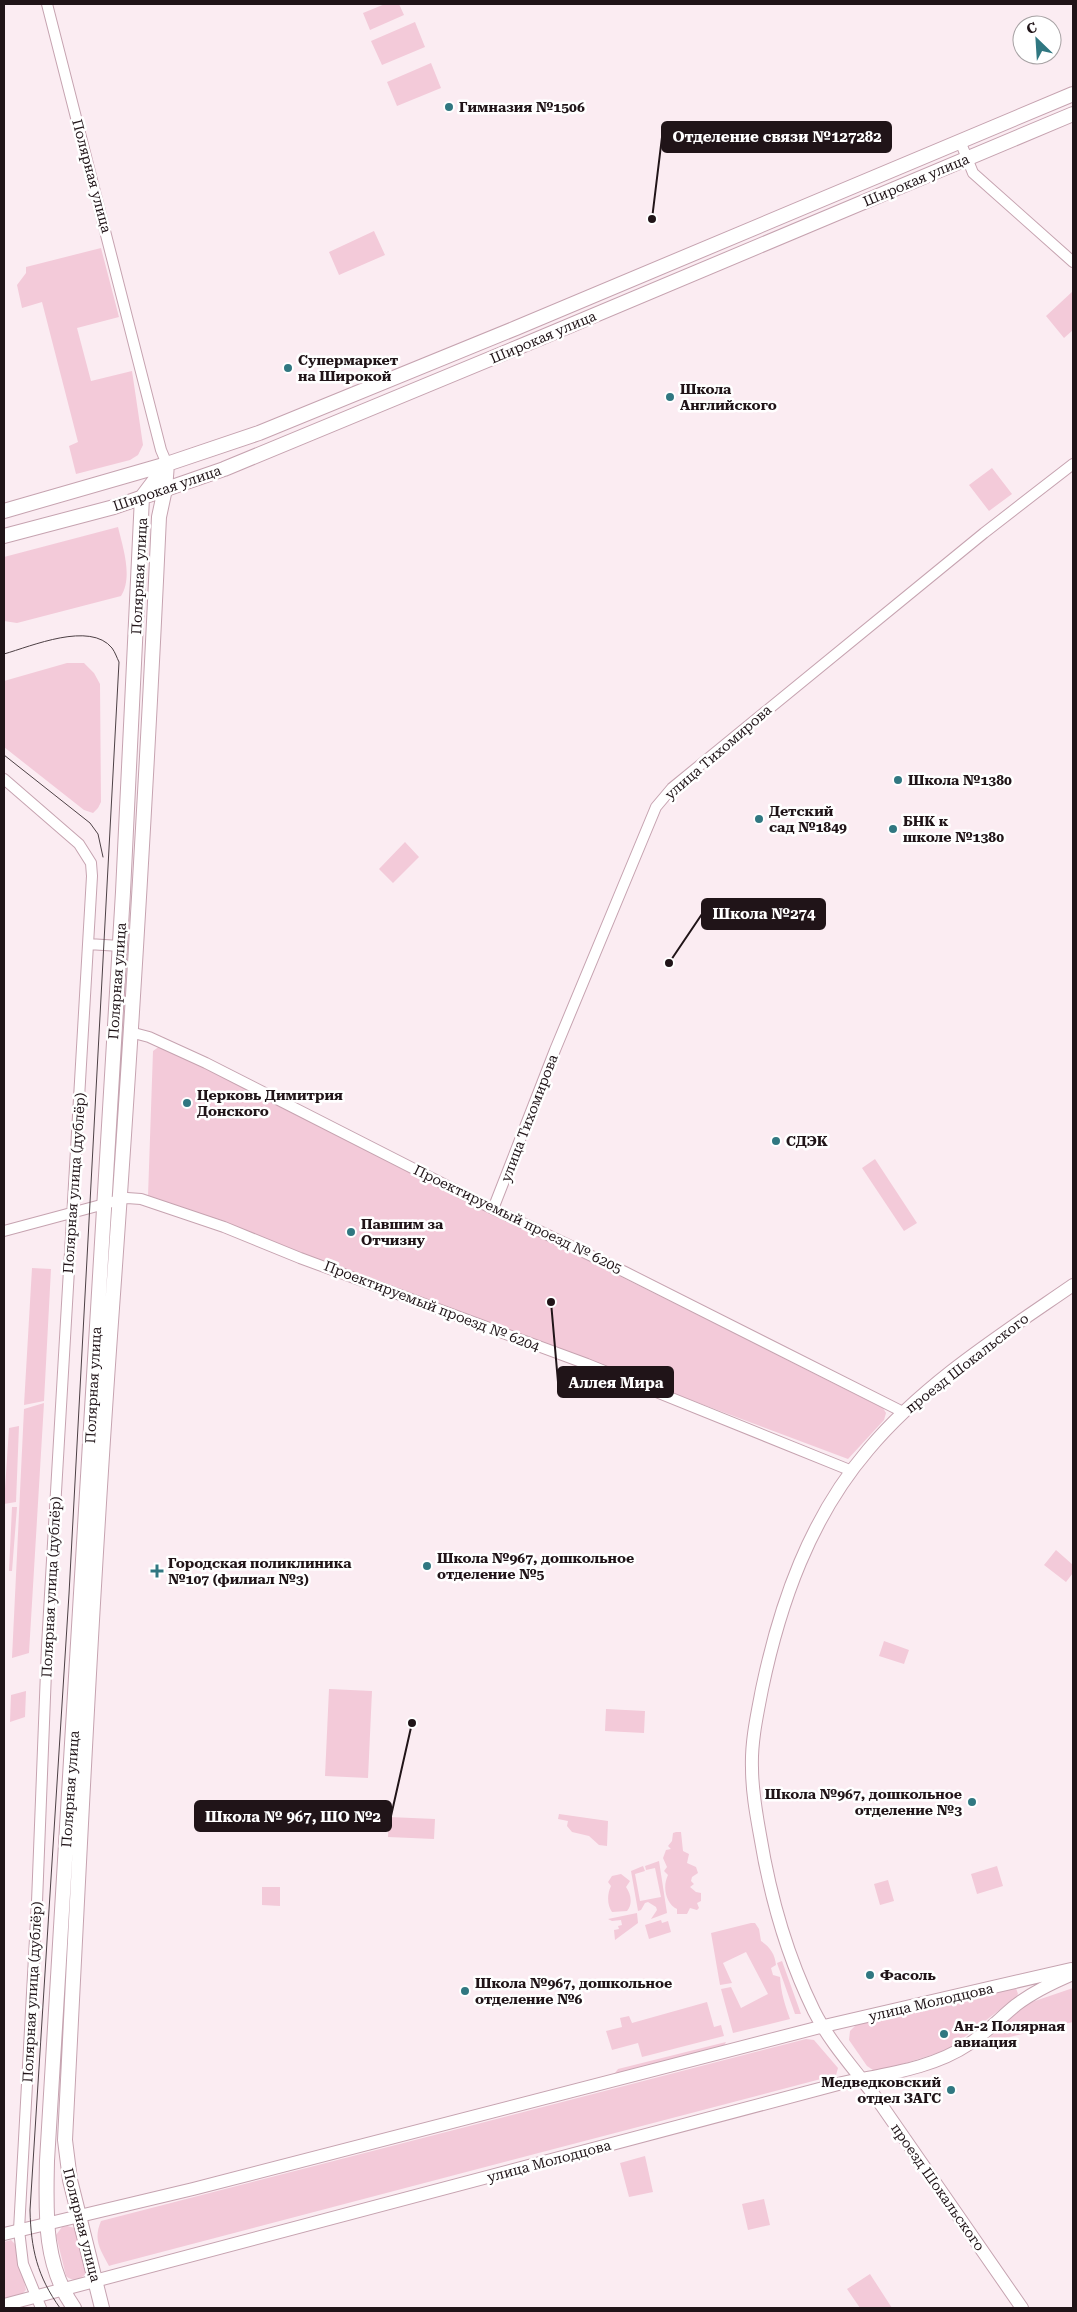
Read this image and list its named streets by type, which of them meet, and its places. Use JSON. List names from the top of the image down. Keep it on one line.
{"streets":{"main road":["Полярная улица","Широкая улица"],"street":["улица Тихомирова","Полярная улица (дублёр)","Проектируемый проезд № 6205","Проектируемый проезд № 6204","проезд Шокальского","улица Молодцова"]},"crossings":[["Полярная улица","Широкая улица"],["Полярная улица","Проектируемый проезд № 6205"],["Полярная улица","Проектируемый проезд № 6204"],["Полярная улица","улица Молодцова"],["улица Тихомирова","Проектируемый проезд № 6205"],["Полярная улица (дублёр)","Проектируемый проезд № 6204"],["Полярная улица (дублёр)","улица Молодцова"],["Проектируемый проезд № 6205","проезд Шокальского"],["Проектируемый проезд № 6204","проезд Шокальского"],["проезд Шокальского","улица Молодцова"]],"places":{"other":["Гимназия №1506","Отделение связи №127282","Супермаркет на Широкой","Школа Английского","Школа №1380","Детский сад №1849","БНК к школе №1380","Школа №274","Церковь Димитрия Донского","СДЭК","Павшим за Отчизну","Аллея Мира","Школа №967, дошкольное отделение №5","Школа № 967, ШО №2","Школа №967, дошкольное отделение №3","Фасоль","Школа №967, дошкольное отделение №6","Ан-2 Полярная авиация","Медведковский отдел ЗАГС"],"health":["Городская поликлиника №107 (филиал №3)"]},"north":"top left"}
